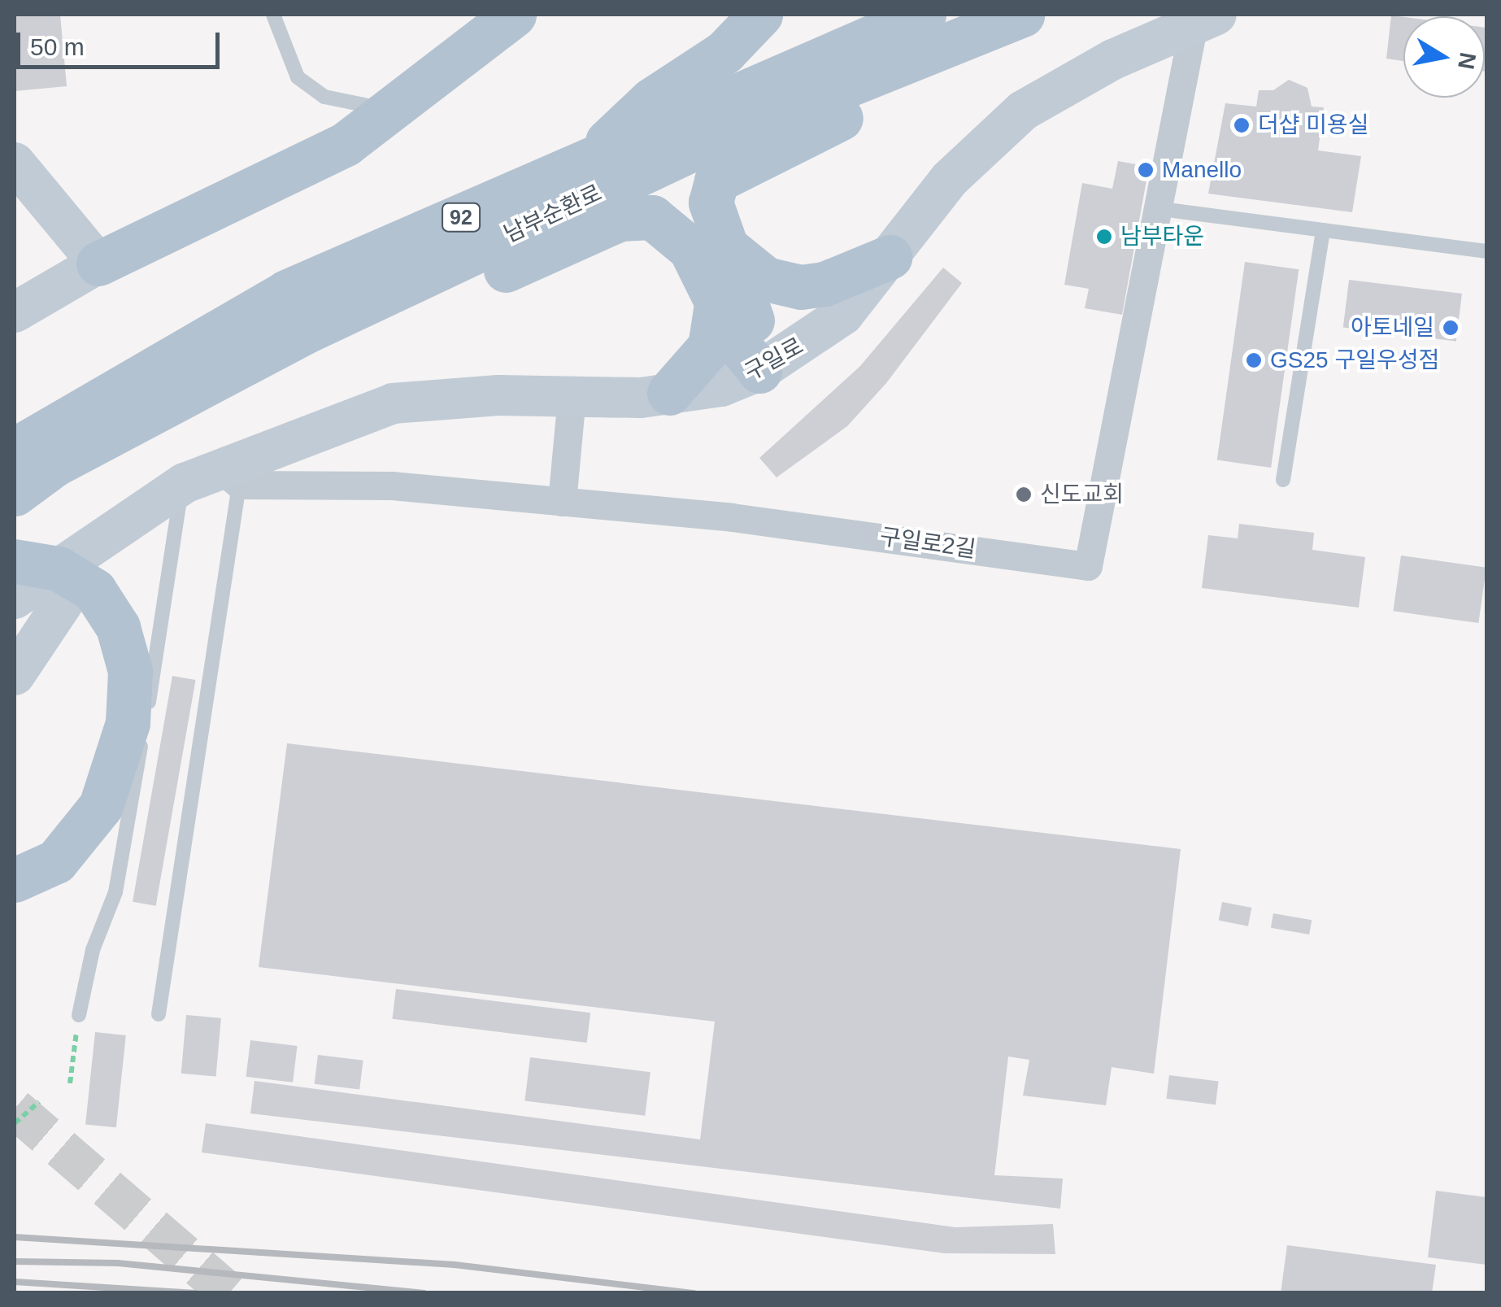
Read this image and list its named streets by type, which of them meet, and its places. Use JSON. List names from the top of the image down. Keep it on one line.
{"streets":{"main road":["남부순환로","92","구일로"],"street":["구일로2길"]},"crossings":[["구일로","구일로2길"]],"places":["더샵 미용실","Manello","남부타운","아토네일","GS25 구일우성점","신도교회"],"scale_bar":"50 m","north":"right"}
